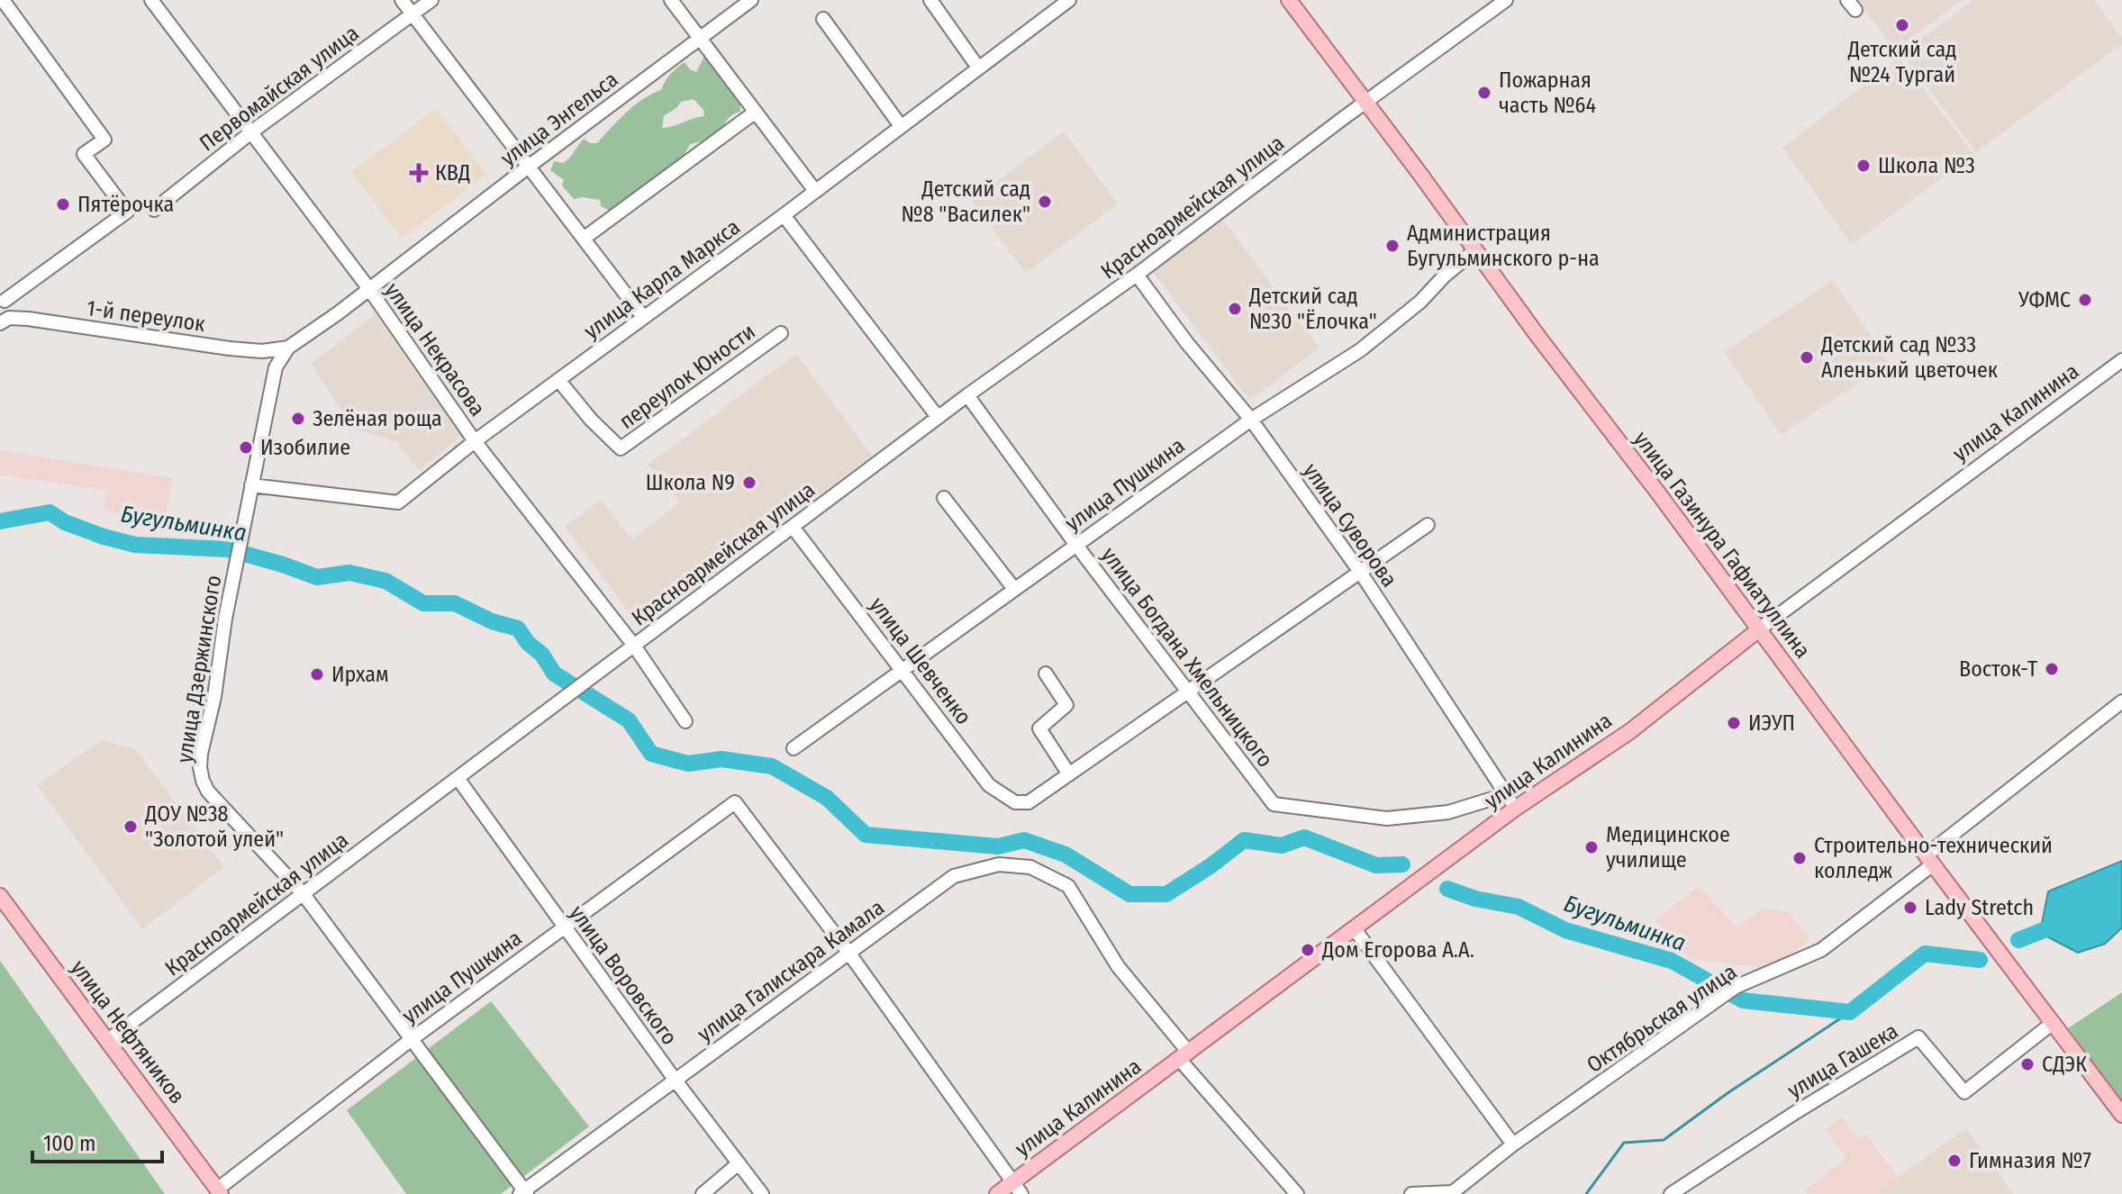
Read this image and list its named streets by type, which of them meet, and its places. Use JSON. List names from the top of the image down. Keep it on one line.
{"streets":{"main road":["улица Калинина","улица Газинура Гафиатуллина","улица Нефтяников"],"street":["Первомайская улица","улица Энгельса","Красноармейская улица","улица Карла Маркса","1-й переулок","улица Некрасова","переулок Юности","улица Пушкина","улица Суворова","улица Богдана Хмельницкого","улица Шевченко","улица Дзержинского","улица Галискара Камала","улица Воровского","Октябрьская улица","улица Гашека"]},"crossings":[["Первомайская улица","улица Некрасова"],["улица Энгельса","1-й переулок"],["улица Энгельса","улица Некрасова"],["улица Энгельса","улица Дзержинского"],["Красноармейская улица","улица Некрасова"],["Красноармейская улица","улица Суворова"],["Красноармейская улица","улица Газинура Гафиатуллина"],["Красноармейская улица","улица Богдана Хмельницкого"],["Красноармейская улица","улица Шевченко"],["Красноармейская улица","улица Дзержинского"],["Красноармейская улица","улица Воровского"],["Красноармейская улица","улица Нефтяников"],["улица Карла Маркса","улица Некрасова"],["улица Карла Маркса","переулок Юности"],["улица Карла Маркса","улица Дзержинского"],["1-й переулок","улица Дзержинского"],["улица Калинина","улица Суворова"],["улица Калинина","улица Газинура Гафиатуллина"],["улица Калинина","улица Галискара Камала"],["улица Пушкина","улица Суворова"],["улица Пушкина","улица Газинура Гафиатуллина"],["улица Пушкина","улица Богдана Хмельницкого"],["улица Пушкина","улица Шевченко"],["улица Пушкина","улица Дзержинского"],["улица Пушкина","улица Галискара Камала"],["улица Пушкина","улица Воровского"],["улица Пушкина","улица Нефтяников"],["улица Суворова","улица Богдана Хмельницкого"],["улица Газинура Гафиатуллина","Октябрьская улица"],["улица Газинура Гафиатуллина","улица Гашека"],["улица Дзержинского","улица Галискара Камала"],["улица Галискара Камала","улица Воровского"]],"water":["Бугульминка"],"places":{"other":["Детский сад №24 Тургай","Пожарная часть №64","Школа №3","Детский сад №8 \"Василек\"","Пятёрочка","Администрация Бугульминского р-на","УФМС","Детский сад №30 \"Ёлочка\"","Детский сад №33 Аленький цветочек","Зелёная роща","Изобилие","Школа N9","Восток-Т","Ирхам","ИЭУП","ДОУ №38 \"Золотой улей\"","Медицинское училище","Строительно-технический колледж","Lady Stretch","Дом Егорова А.А.","СДЭК","Гимназия №7"],"health":["КВД"]},"scale_bar":"100 m"}
